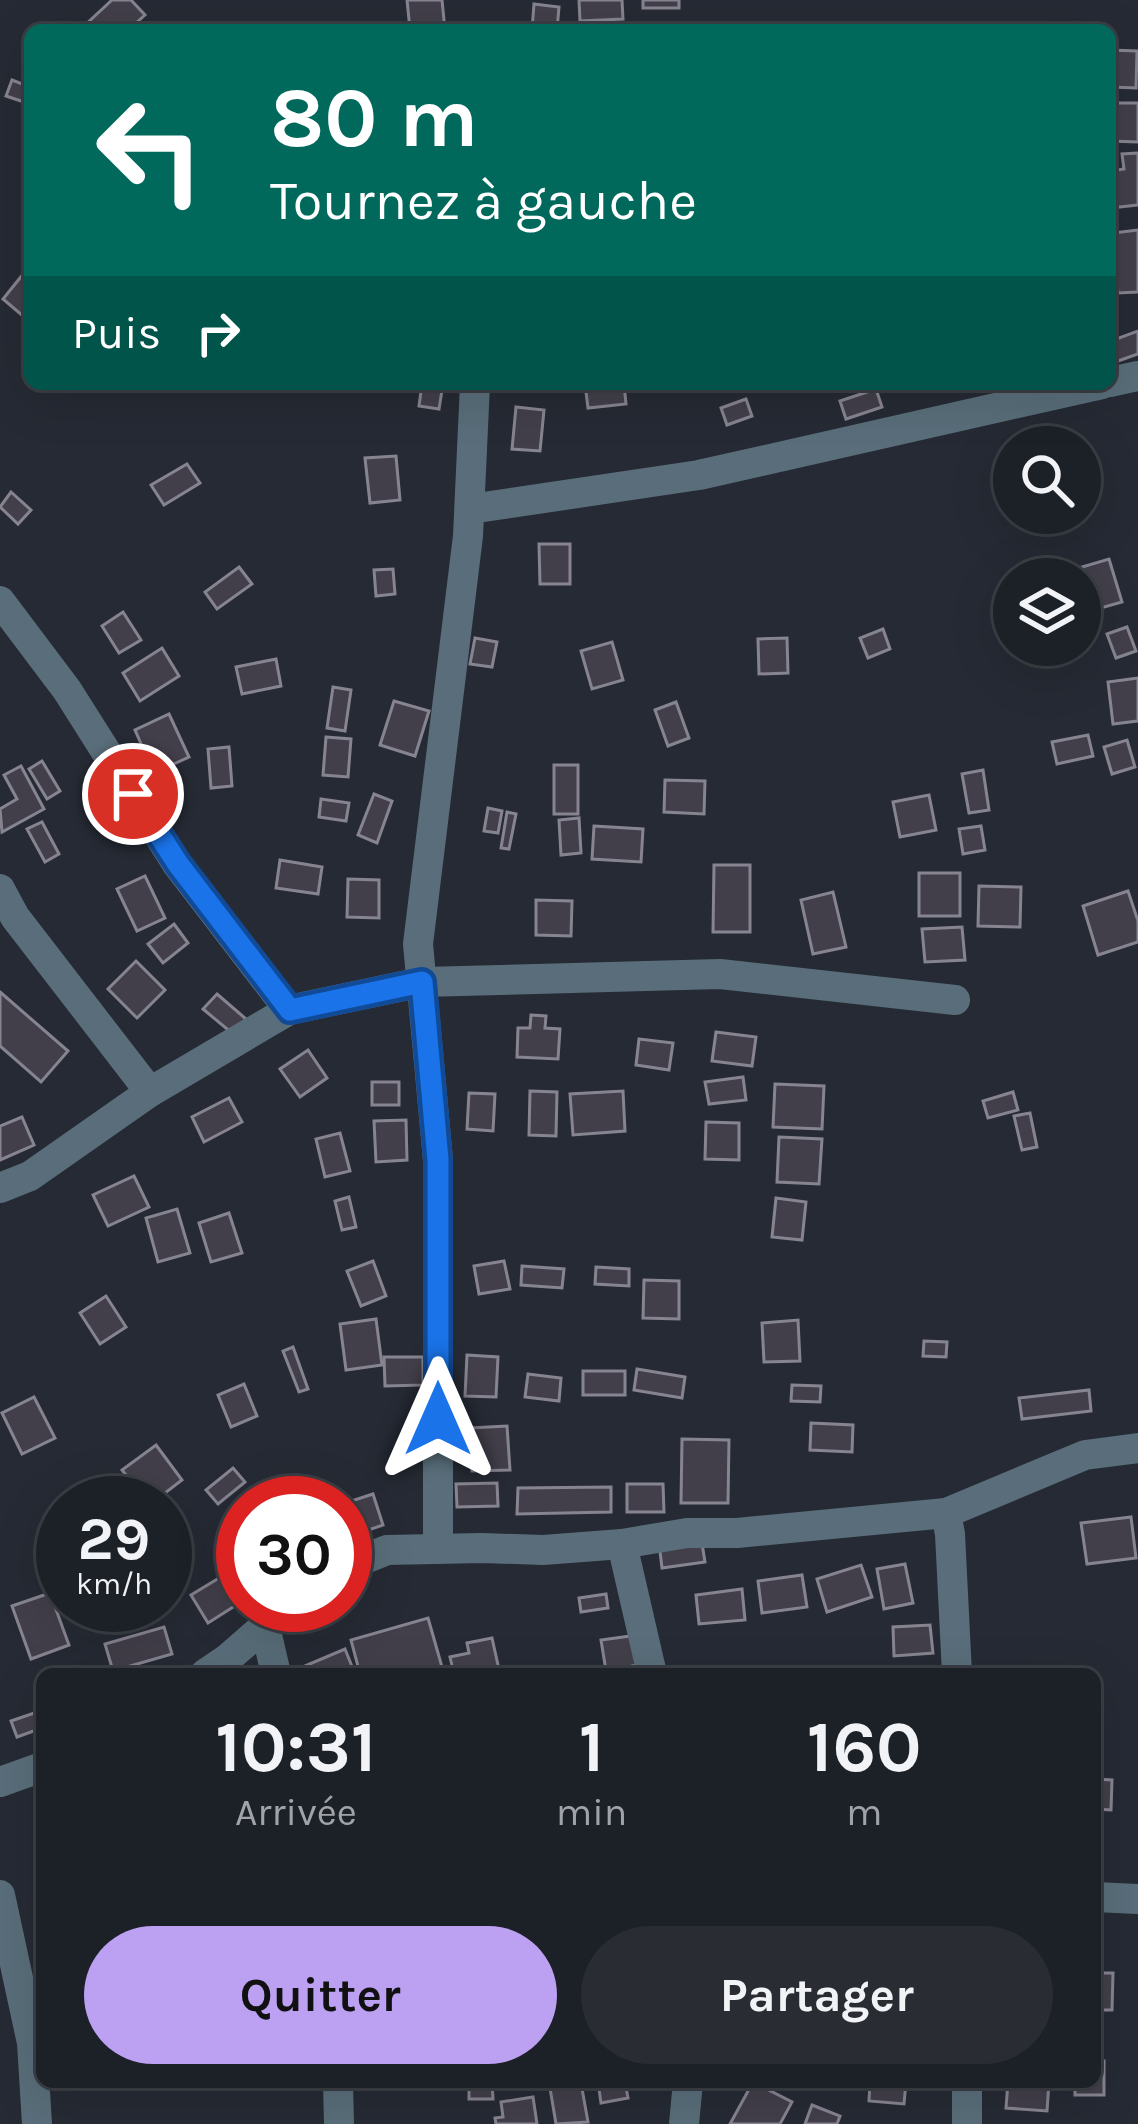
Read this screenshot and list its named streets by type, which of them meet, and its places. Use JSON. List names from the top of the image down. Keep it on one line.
{"page":{"turn":["80 m","Tournez à gauche"],"then":"Puis","speed":"29 km/h","limit":"30","eta":["10:31","Arrivée","1","min","160","m"],"buttons":["Quitter","Partager"]}}
